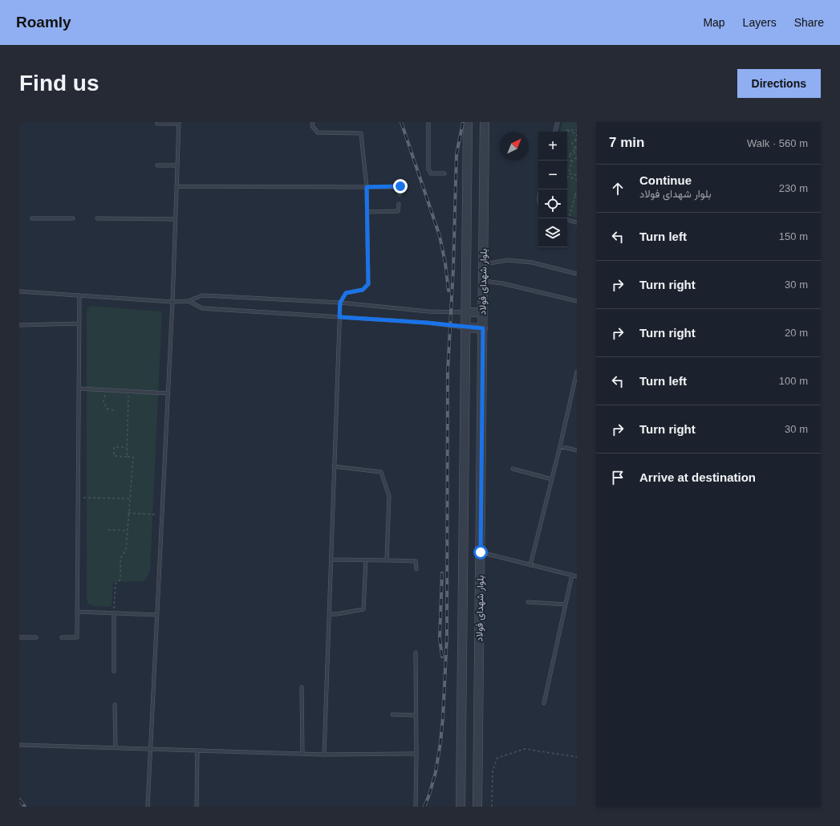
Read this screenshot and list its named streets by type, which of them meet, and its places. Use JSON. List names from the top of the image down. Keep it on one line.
{"streets":{"street":["بلوار شهدای فولاد"]},"north":"top right","page":{"header":"Roamly","nav":["Map","Layers","Share"],"buttons":"Directions","title":"Find us","heading":["7 min","Walk · 560 m"],"map_buttons":["+","−"],"list":[["Continue","بلوار شهدای فولاد","230 m"],["Turn left","150 m"],["Turn right","30 m"],["Turn right","20 m"],["Turn left","100 m"],["Turn right","30 m"],"Arrive at destination"]}}
